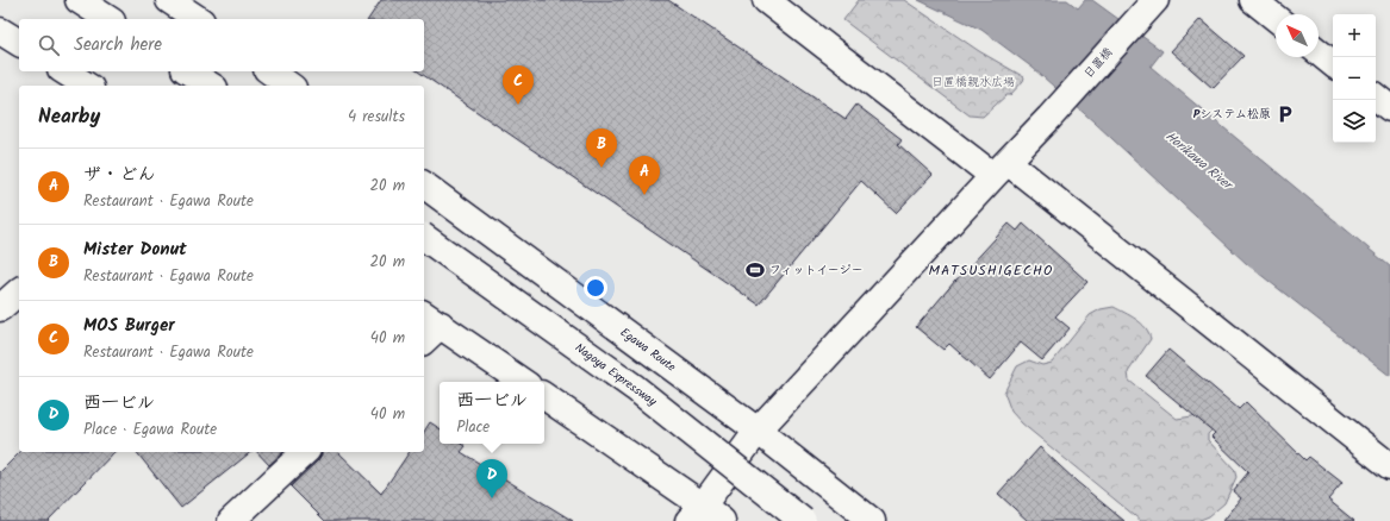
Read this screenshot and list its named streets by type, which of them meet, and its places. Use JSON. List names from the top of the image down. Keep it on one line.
{"streets":{"main road":["日置橋","Egawa Route","Nagoya Expressway"]},"crossings":[["日置橋","Egawa Route"]],"districts":["MATSUSHIGECHO"],"water":["Horikawa River"],"parks":["日置橋親水広場"],"places":{"parking":["Pシステム松原"],"sports":["フィットイージー"]},"north":"top left","page":{"map_buttons":["+","−"],"search":"Search here","pins":["C","B","A","D"],"heading":["Nearby","4 results"],"list":[{"mark":"A","name":"ザ・どん","note":"Restaurant · Egawa Route","value":"20 m"},{"mark":"B","name":"Mister Donut","note":"Restaurant · Egawa Route","value":"20 m"},{"mark":"C","name":"MOS Burger","note":"Restaurant · Egawa Route","value":"40 m"},{"mark":"D","name":"西一ビル","note":"Place · Egawa Route","value":"40 m"}],"popup":["西一ビル","Place"]}}
